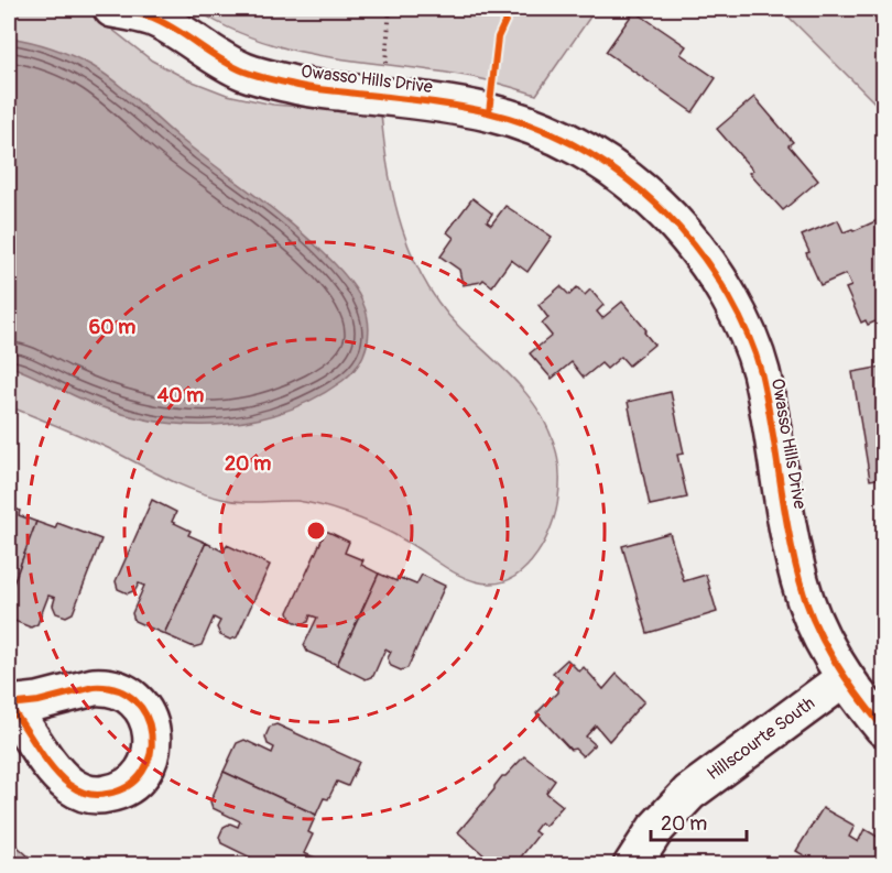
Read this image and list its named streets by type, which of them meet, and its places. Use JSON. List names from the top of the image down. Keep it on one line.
{"streets":{"street":["Owasso Hills Drive","Hillscourte South"]},"crossings":[["Owasso Hills Drive","Hillscourte South"]],"scale_bar":"20 m","rings":["60 m","40 m","20 m"]}
